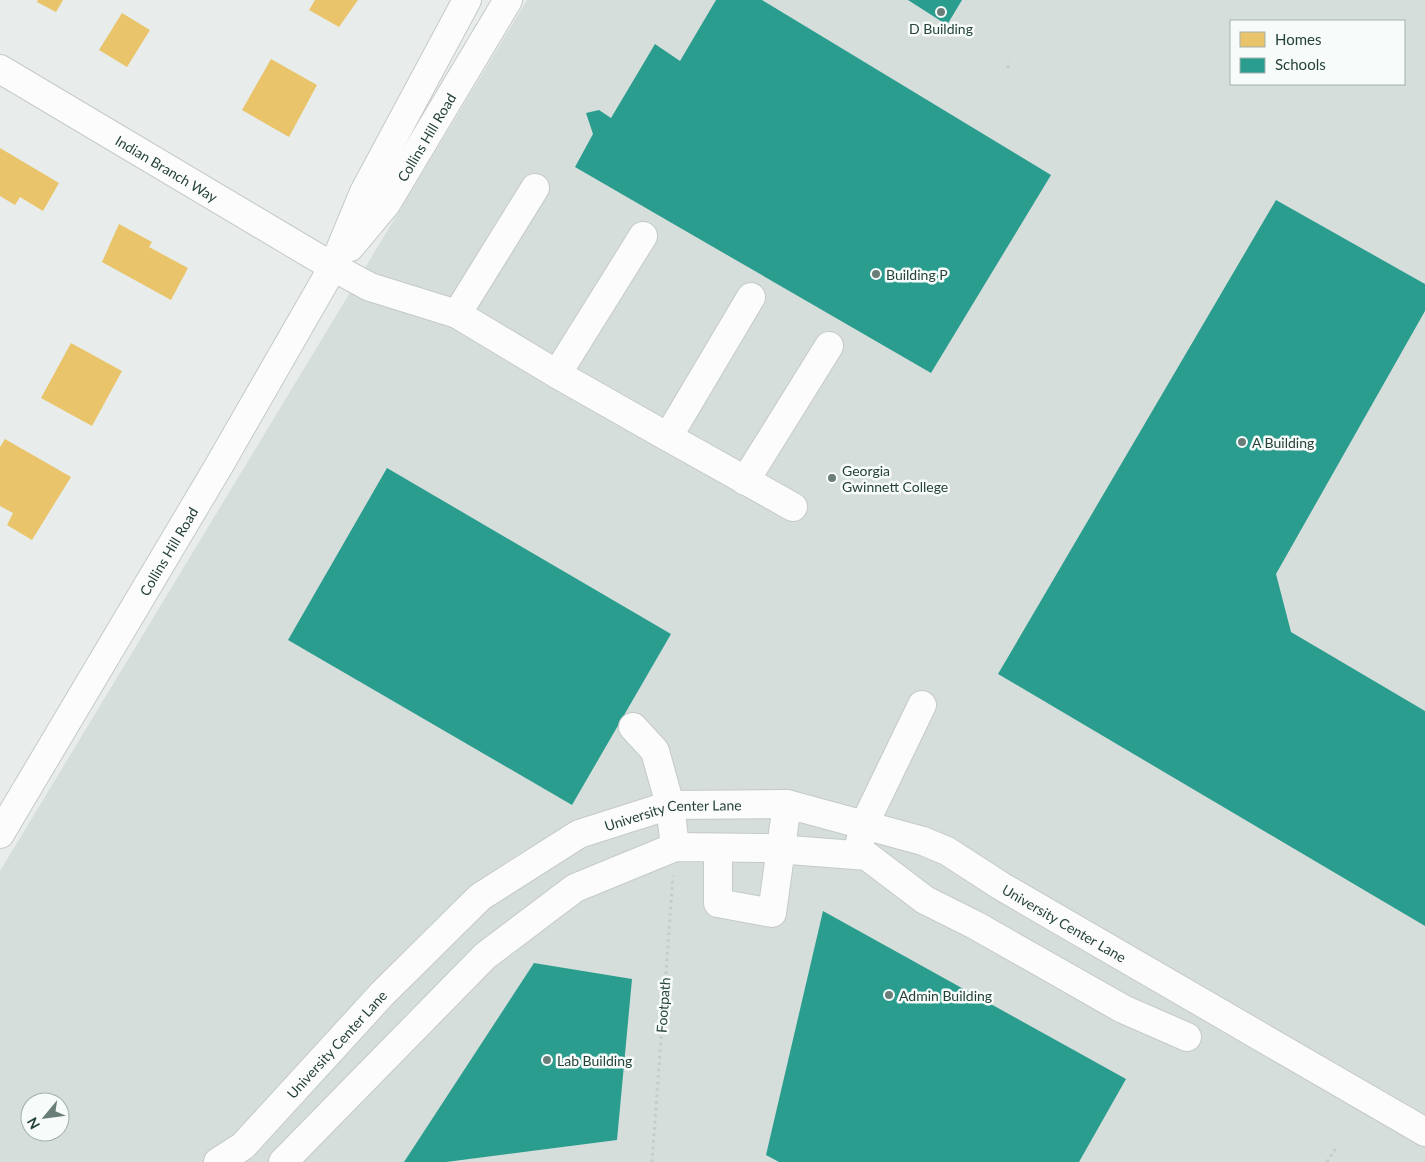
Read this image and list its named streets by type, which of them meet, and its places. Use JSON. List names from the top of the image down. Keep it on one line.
{"streets":{"street":["Collins Hill Road","Indian Branch Way","University Center Lane"],"path":["Footpath"]},"crossings":[["Collins Hill Road","Indian Branch Way"]],"places":["D Building","Building P","A Building","Georgia Gwinnett College","Admin Building","Lab Building"],"legend":["Homes","Schools"],"north":"bottom left"}
